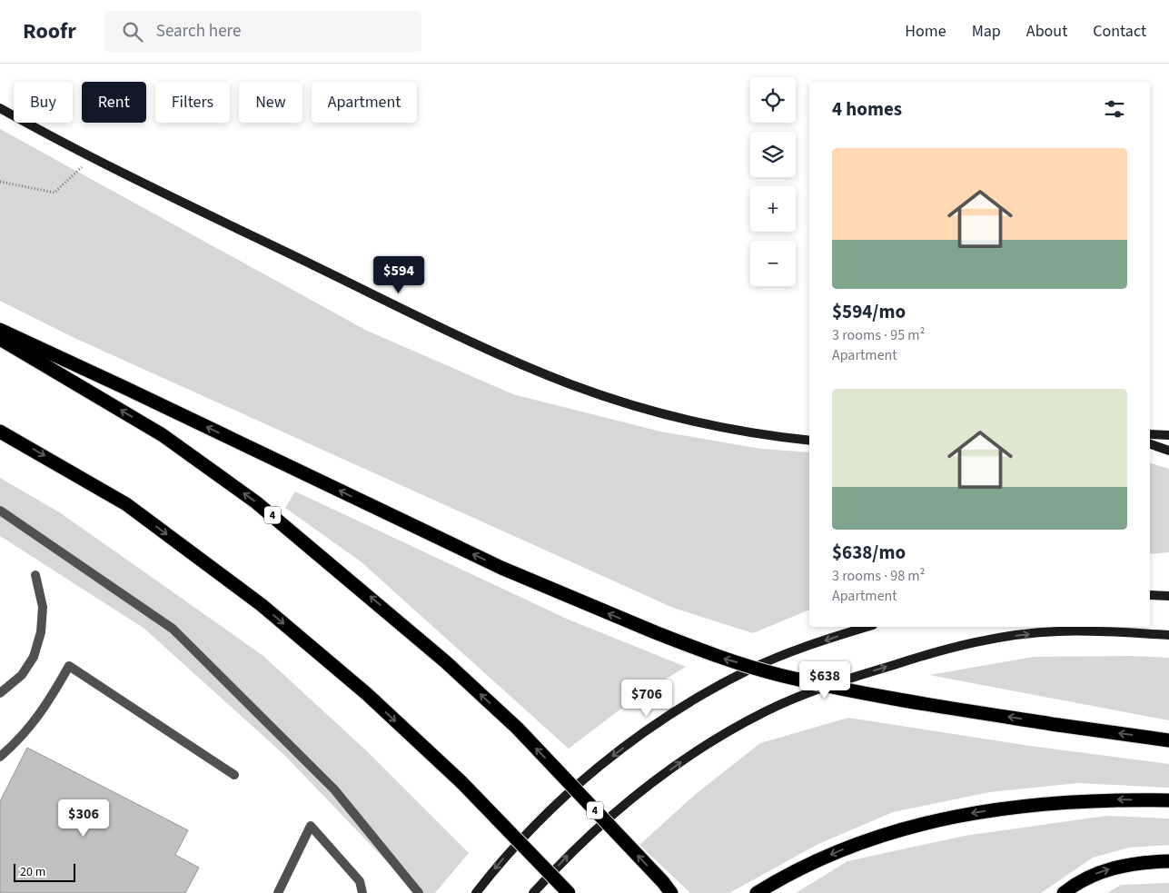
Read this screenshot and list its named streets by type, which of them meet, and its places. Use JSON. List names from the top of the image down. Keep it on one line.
{"streets":{"highway":["4"]},"scale_bar":"20 m","page":{"header":"Roofr","search":"Search here","nav":["Home","Map","About","Contact"],"map_buttons":["+","−"],"chip":["Buy","Rent","Filters","New","Apartment"],"heading":"4 homes","list":[{"name":"$594/mo","note":"3 rooms · 95 m² · Apartment"},{"name":"$638/mo","note":"3 rooms · 98 m² · Apartment"}],"price":["$594","$638","$706","$306"],"scale":"20 m"}}
